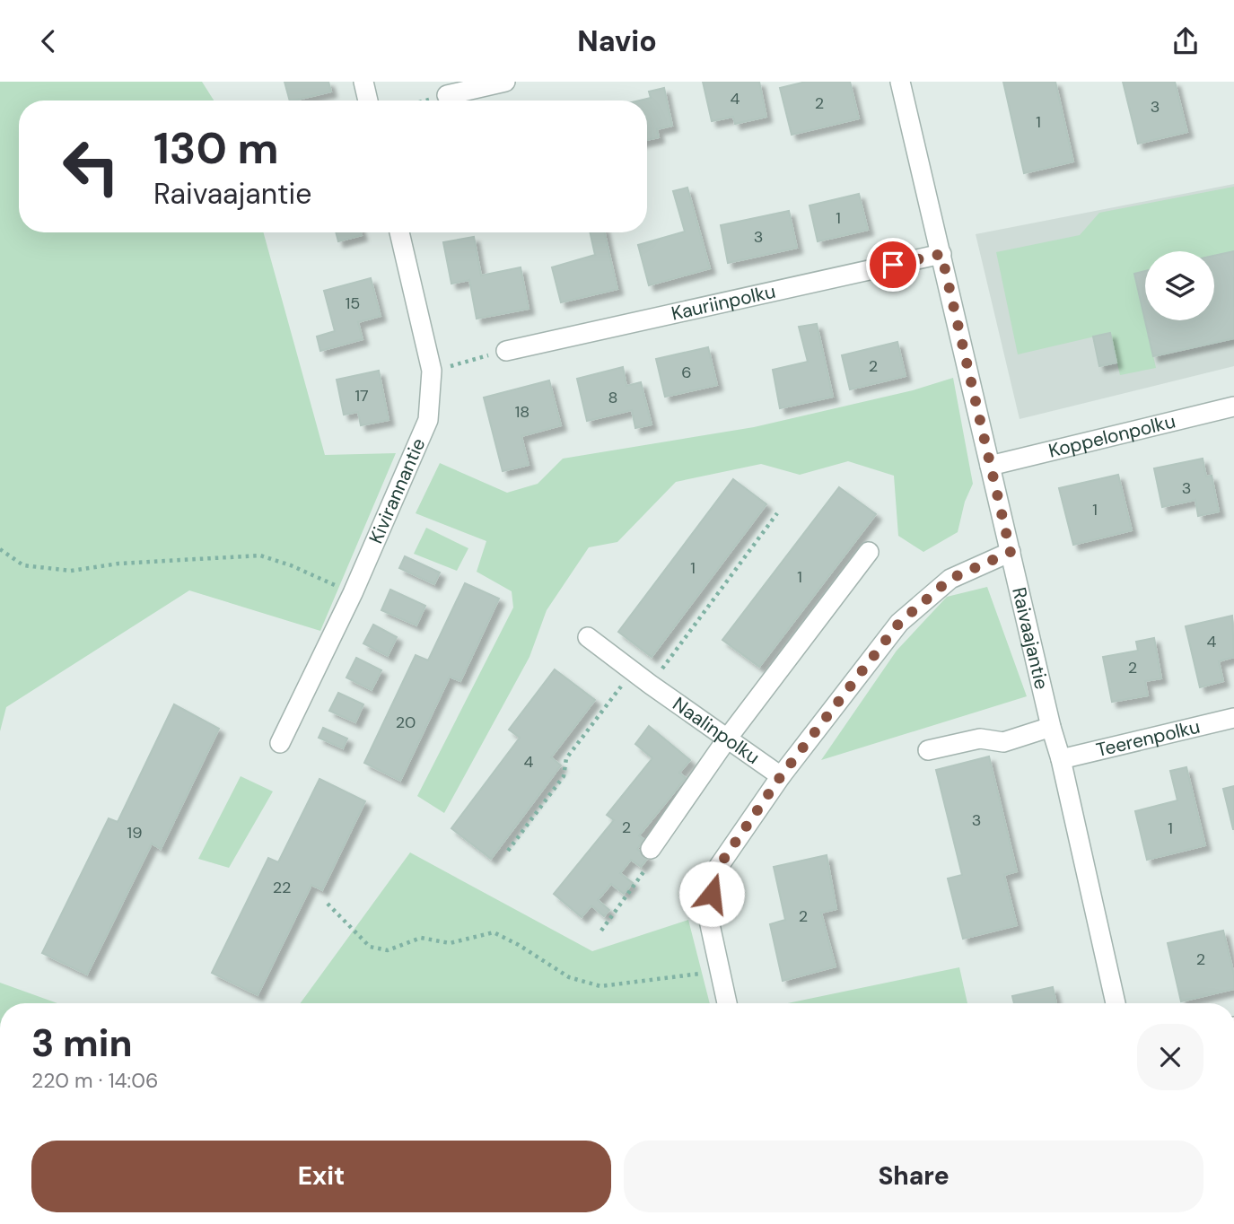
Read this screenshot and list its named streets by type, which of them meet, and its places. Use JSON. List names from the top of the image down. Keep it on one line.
{"streets":{"street":["Kauriinpolku","Koppelonpolku","Kivirannantie","Raivaajantie","Naalinpolku","Teerenpolku"]},"crossings":[["Kauriinpolku","Raivaajantie"],["Koppelonpolku","Raivaajantie"],["Raivaajantie","Teerenpolku"]],"house_numbers":["4","2","3","1","1","3","15","2","6","17","8","18","3","1","1","1","4","2","20","4","3","2","1","19","22","2","2"],"page":{"header":"Navio","turn":["130 m","Raivaajantie"],"heading":["3 min","220 m · 14:06"],"buttons":["Exit","Share"]}}
